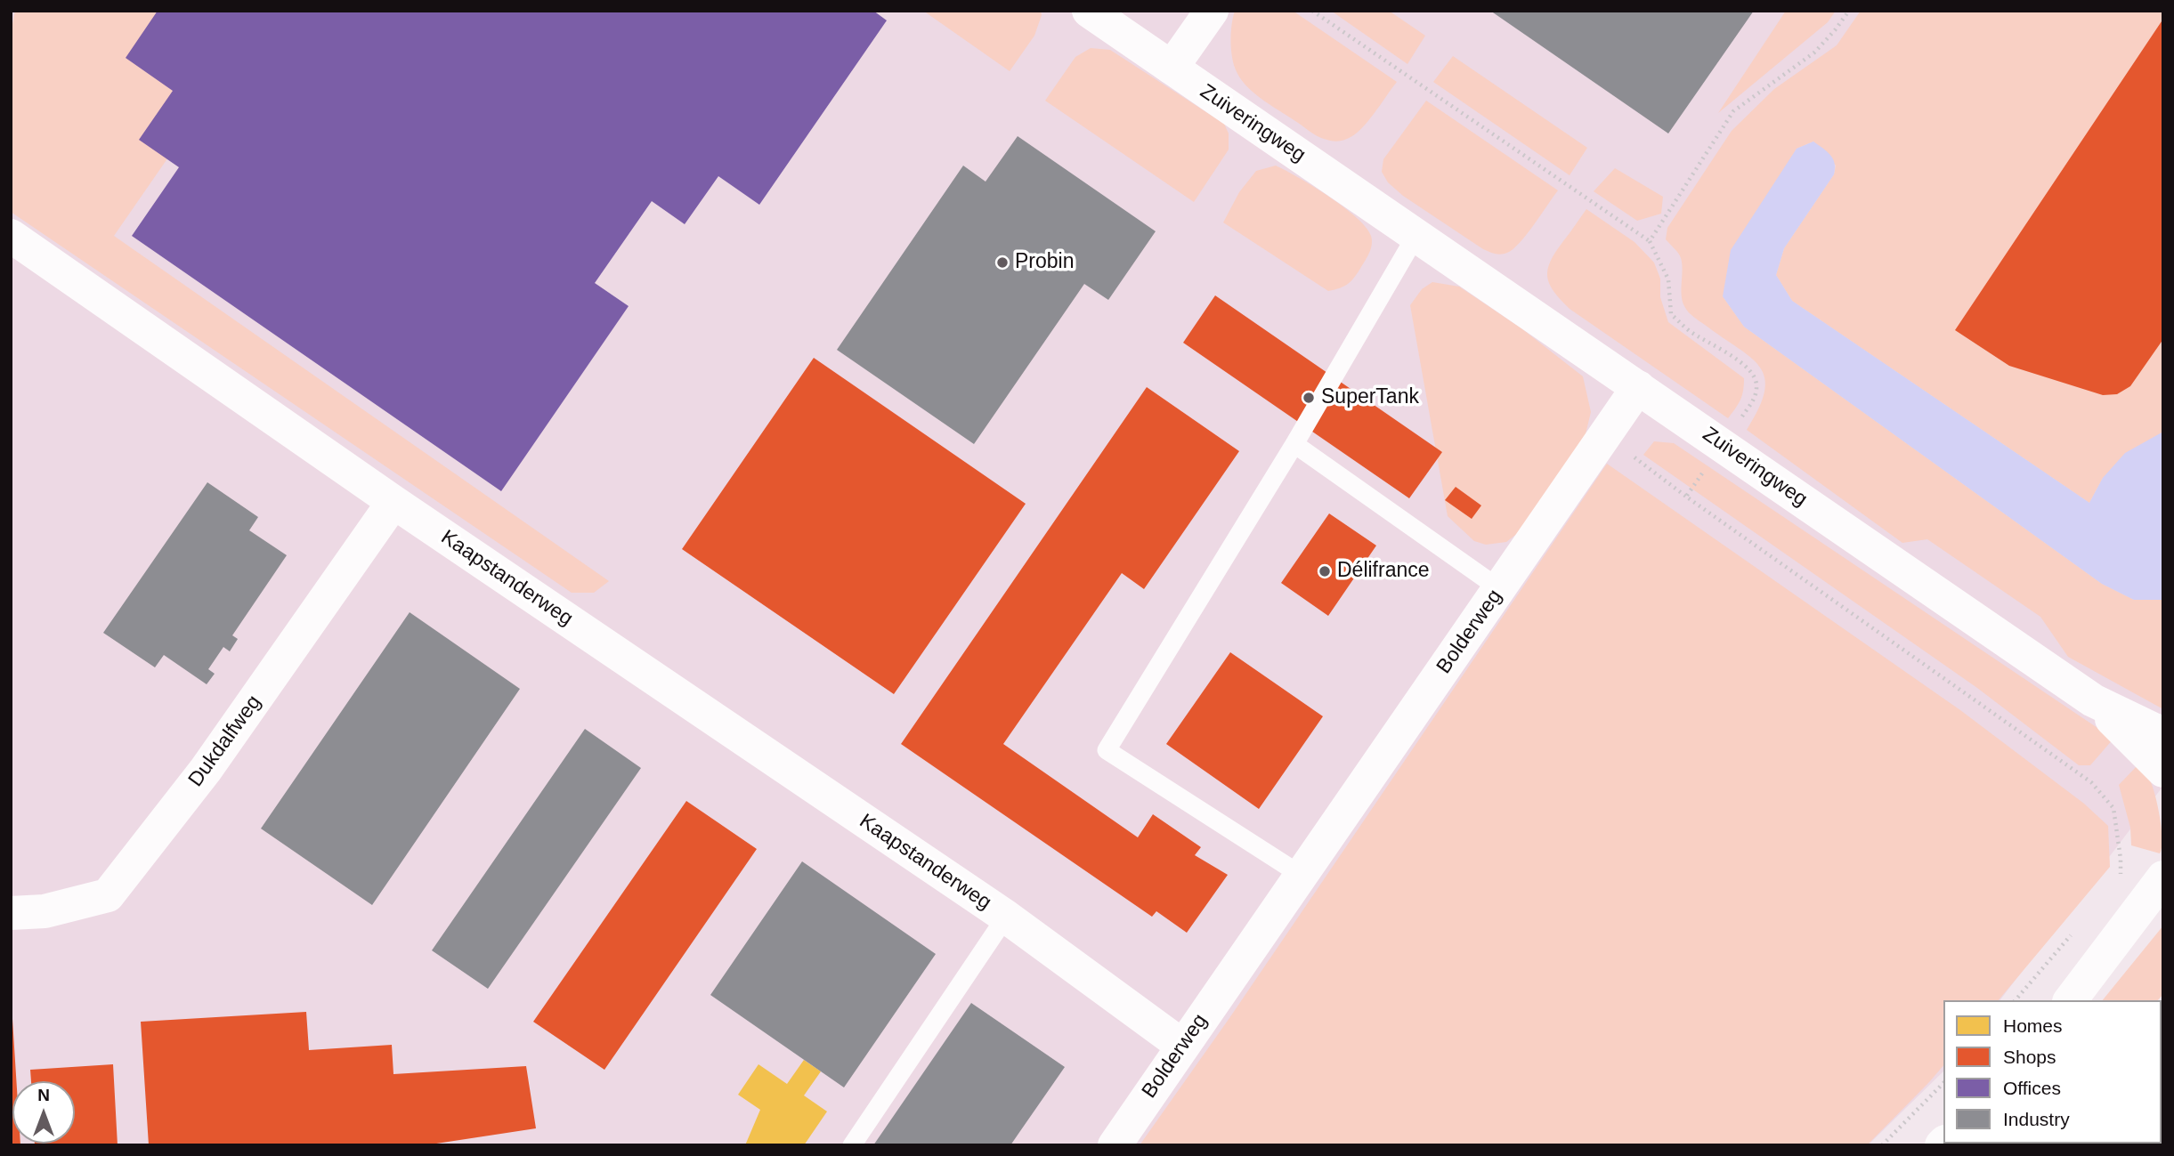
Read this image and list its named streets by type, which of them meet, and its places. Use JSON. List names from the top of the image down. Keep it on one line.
{"streets":{"street":["Zuiveringweg","Kaapstanderweg","Bolderweg","Dukdalfweg"]},"crossings":[["Zuiveringweg","Bolderweg"],["Kaapstanderweg","Bolderweg"],["Kaapstanderweg","Dukdalfweg"]],"places":["Probin","SuperTank","Délifrance"],"legend":["Homes","Shops","Offices","Industry"],"north":"top"}
